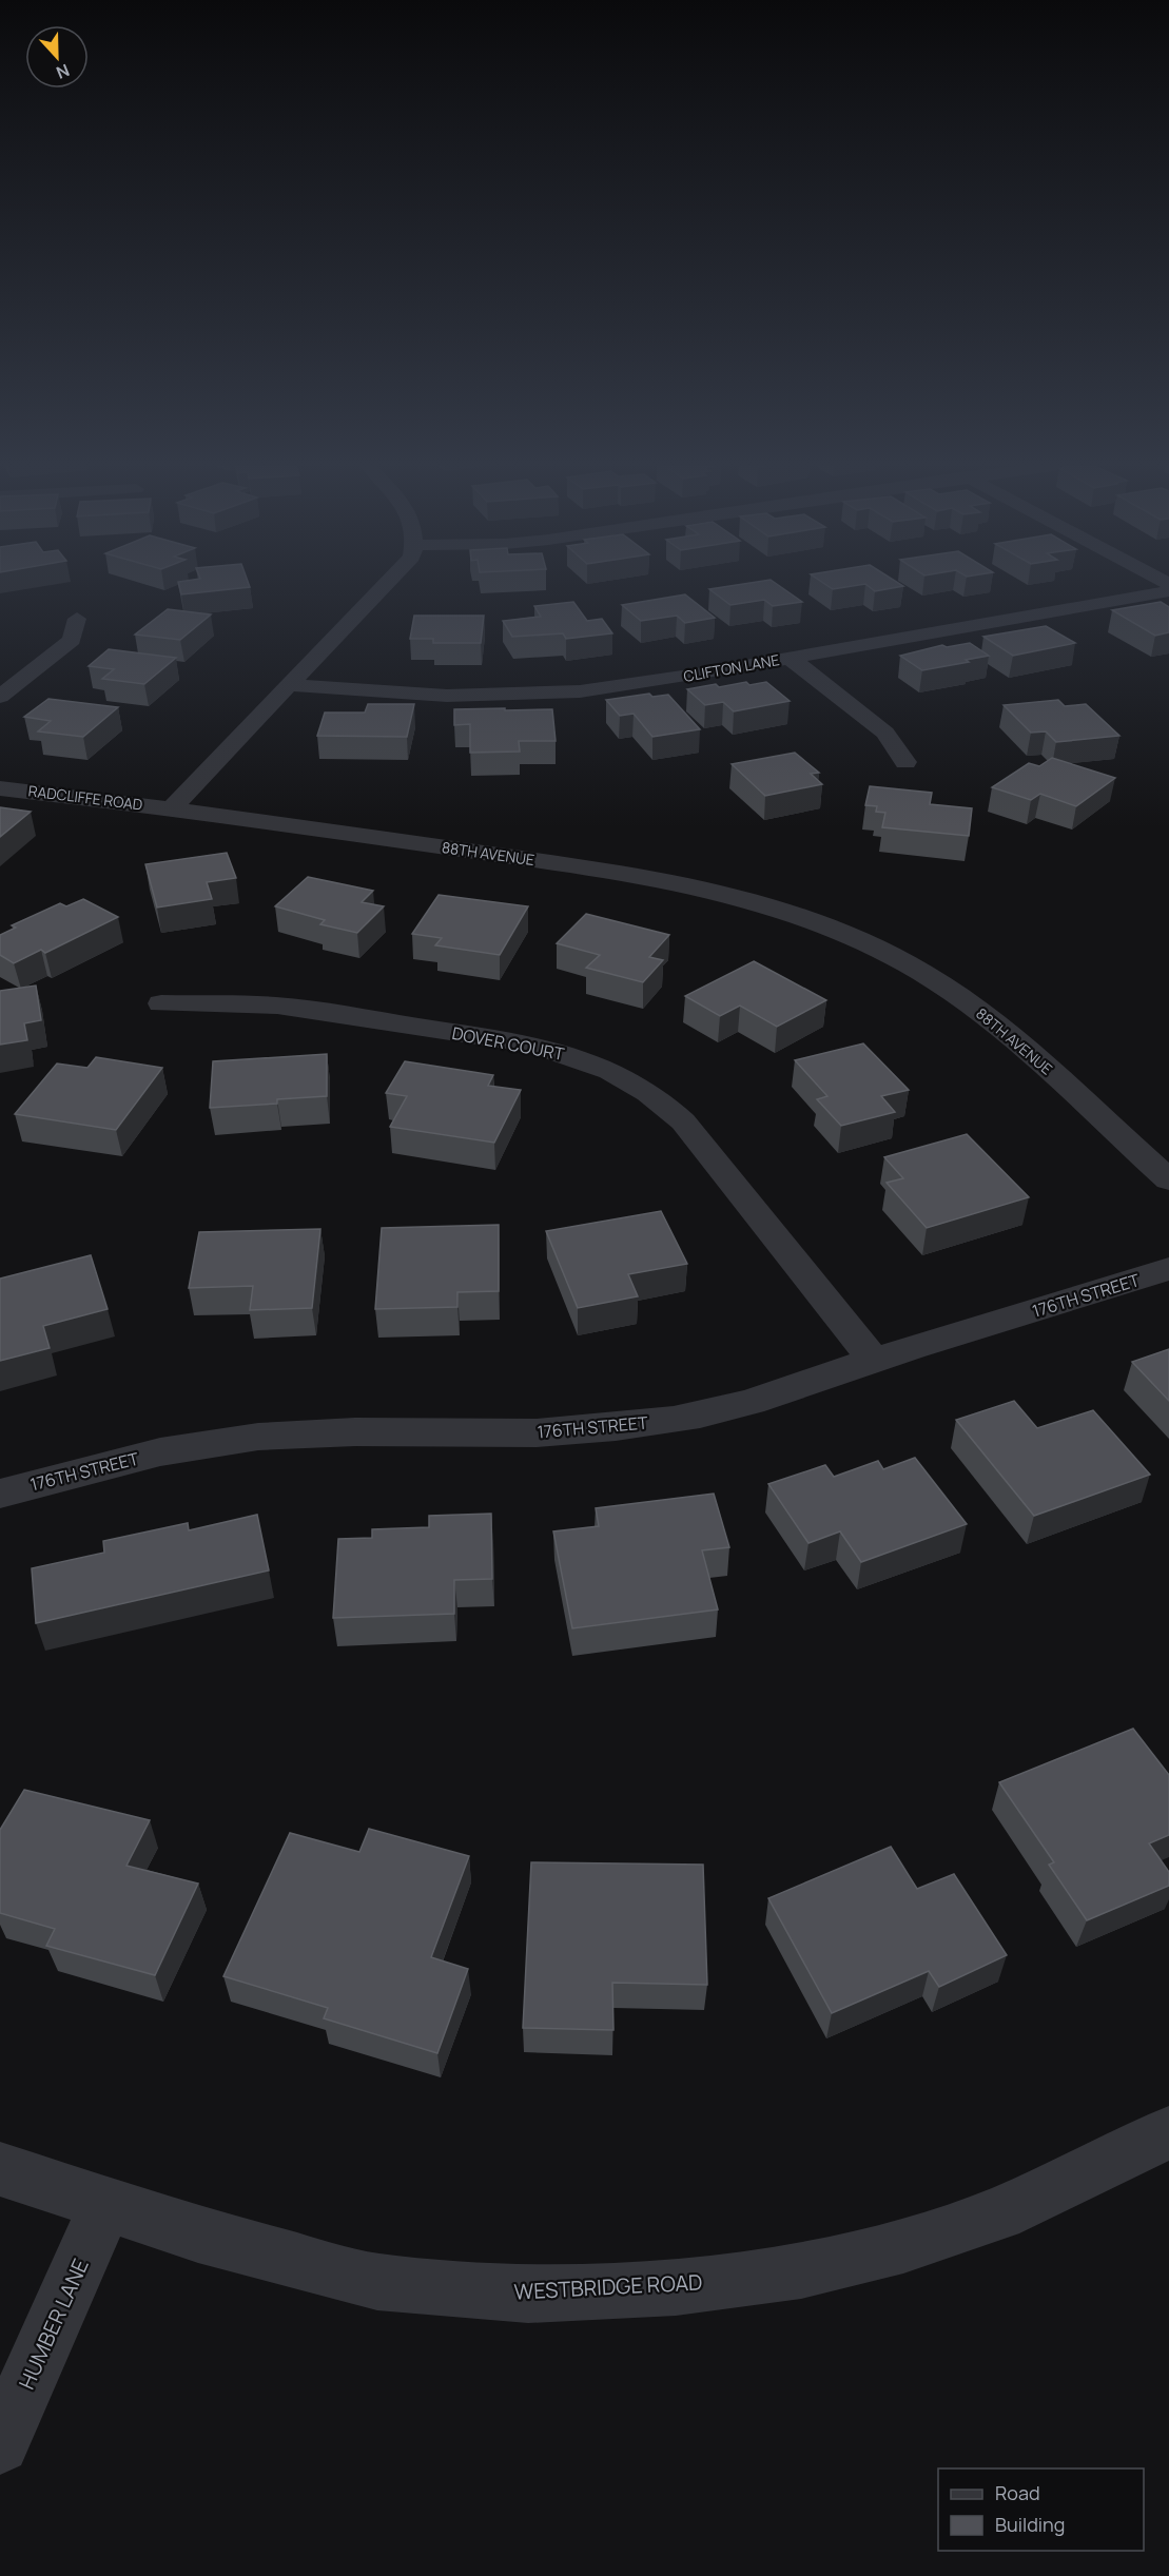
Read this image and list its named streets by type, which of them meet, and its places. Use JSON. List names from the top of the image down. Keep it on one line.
{"streets":{"street":["CLIFTON LANE","RADCLIFFE ROAD","88TH AVENUE","DOVER COURT","176TH STREET","WESTBRIDGE ROAD","HUMBER LANE"]},"crossings":[["RADCLIFFE ROAD","88TH AVENUE"],["DOVER COURT","176TH STREET"],["WESTBRIDGE ROAD","HUMBER LANE"]],"legend":["Road","Building"],"north":"bottom"}
